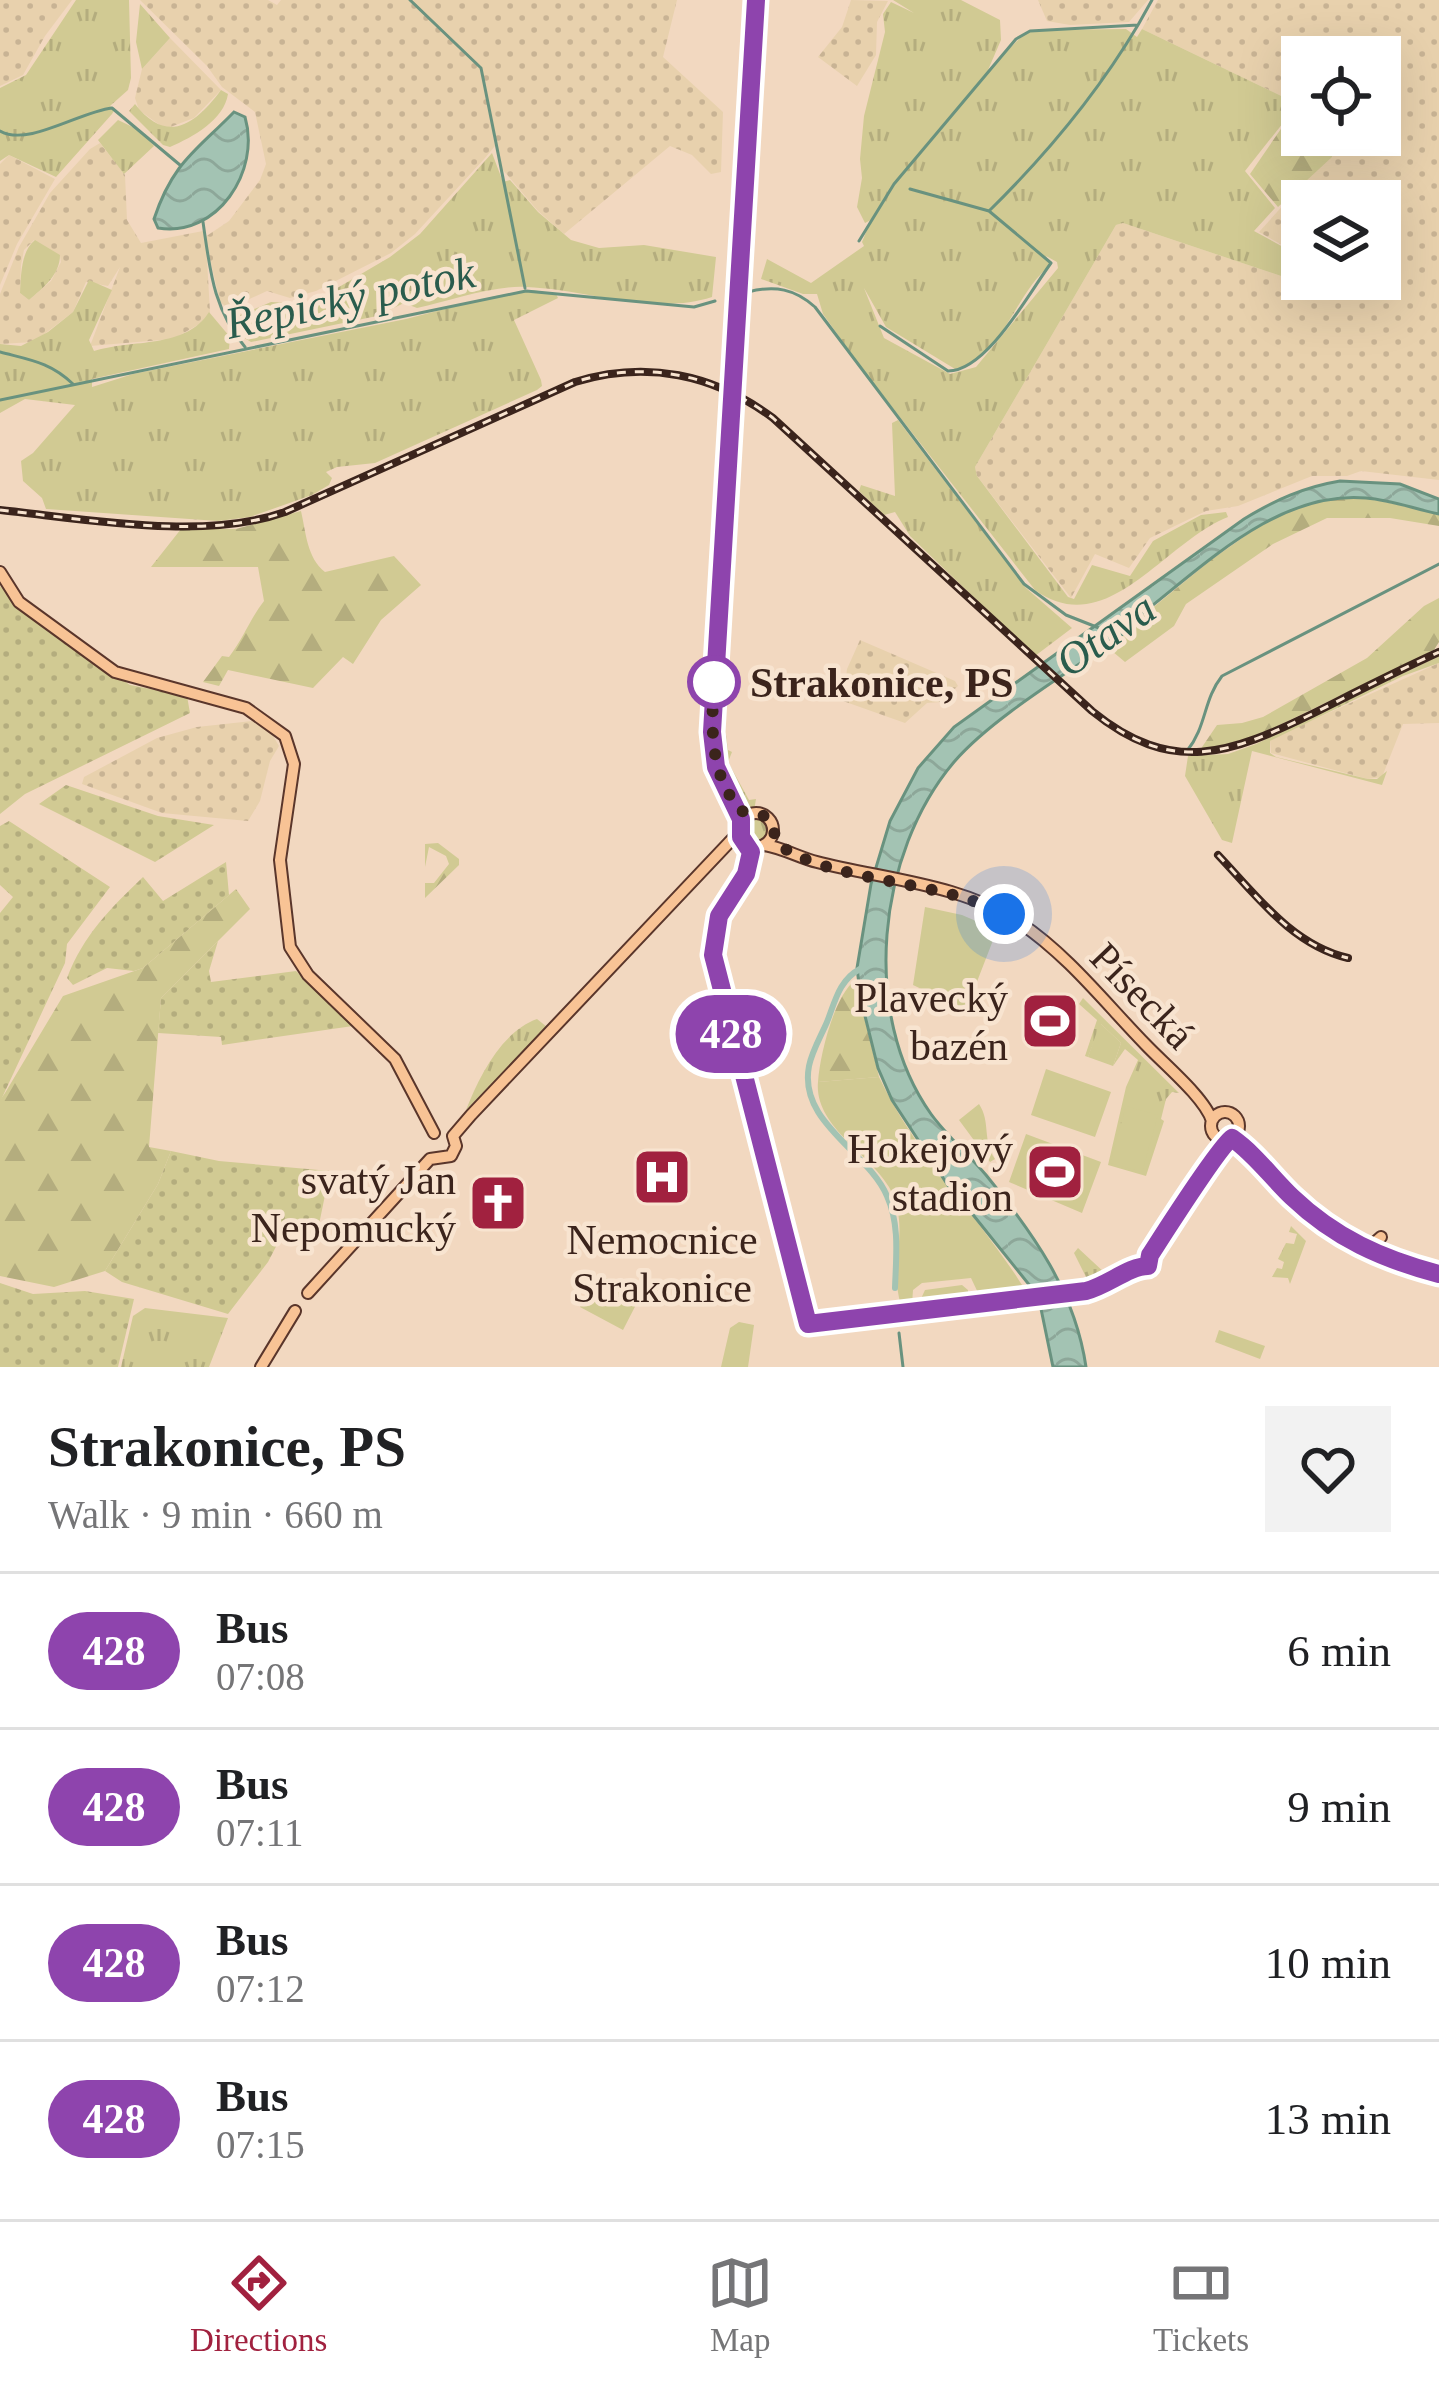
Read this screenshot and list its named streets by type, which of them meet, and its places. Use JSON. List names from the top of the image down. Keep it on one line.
{"streets":{"main road":["Písecká"]},"water":["Řepický potok","Otava"],"places":{"other":["Strakonice, PS"],"sports":["Plavecký bazén","Hokejový stadion"],"hospital":["Nemocnice Strakonice"],"church":["svatý Jan Nepomucký"]},"lines":["bus line 428"],"page":{"on_map":"428","heading":["Strakonice, PS","Walk · 9 min · 660 m"],"list":[{"mark":"428","name":"Bus","note":"07:08","value":"6 min"},{"mark":"428","name":"Bus","note":"07:11","value":"9 min"},{"mark":"428","name":"Bus","note":"07:12","value":"10 min"},{"mark":"428","name":"Bus","note":"07:15","value":"13 min"}],"tabs":["Directions","Map","Tickets"]}}
